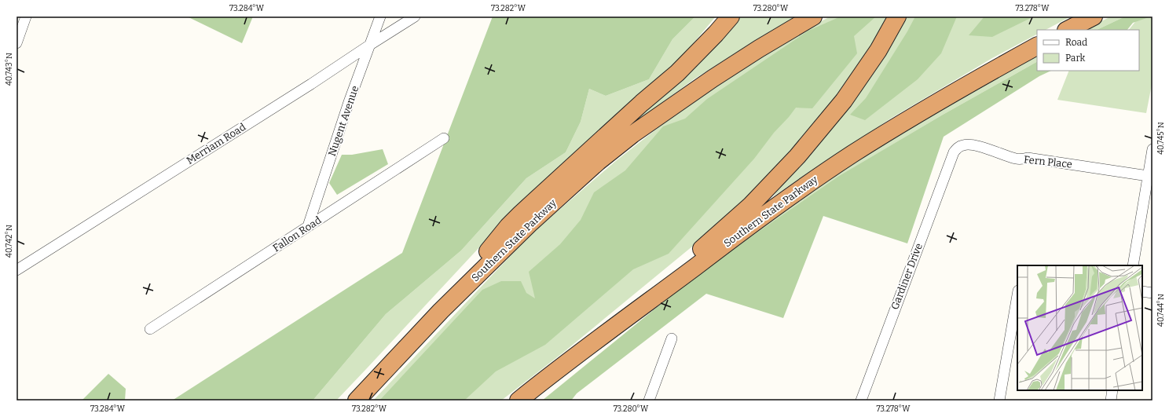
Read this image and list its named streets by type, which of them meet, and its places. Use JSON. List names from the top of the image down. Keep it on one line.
{"streets":{"highway":["Southern State Parkway"],"street":["Nugent Avenue","Merriam Road","Fern Place","Fallon Road","Gardiner Drive"]},"crossings":[["Nugent Avenue","Merriam Road"],["Nugent Avenue","Fallon Road"],["Fern Place","Gardiner Drive"]],"legend":["Road","Park"],"coordinates":["73.284°W","73.282°W","73.280°W","73.278°W","40.743°N","40.745°N","40.742°N","40.744°N"]}
